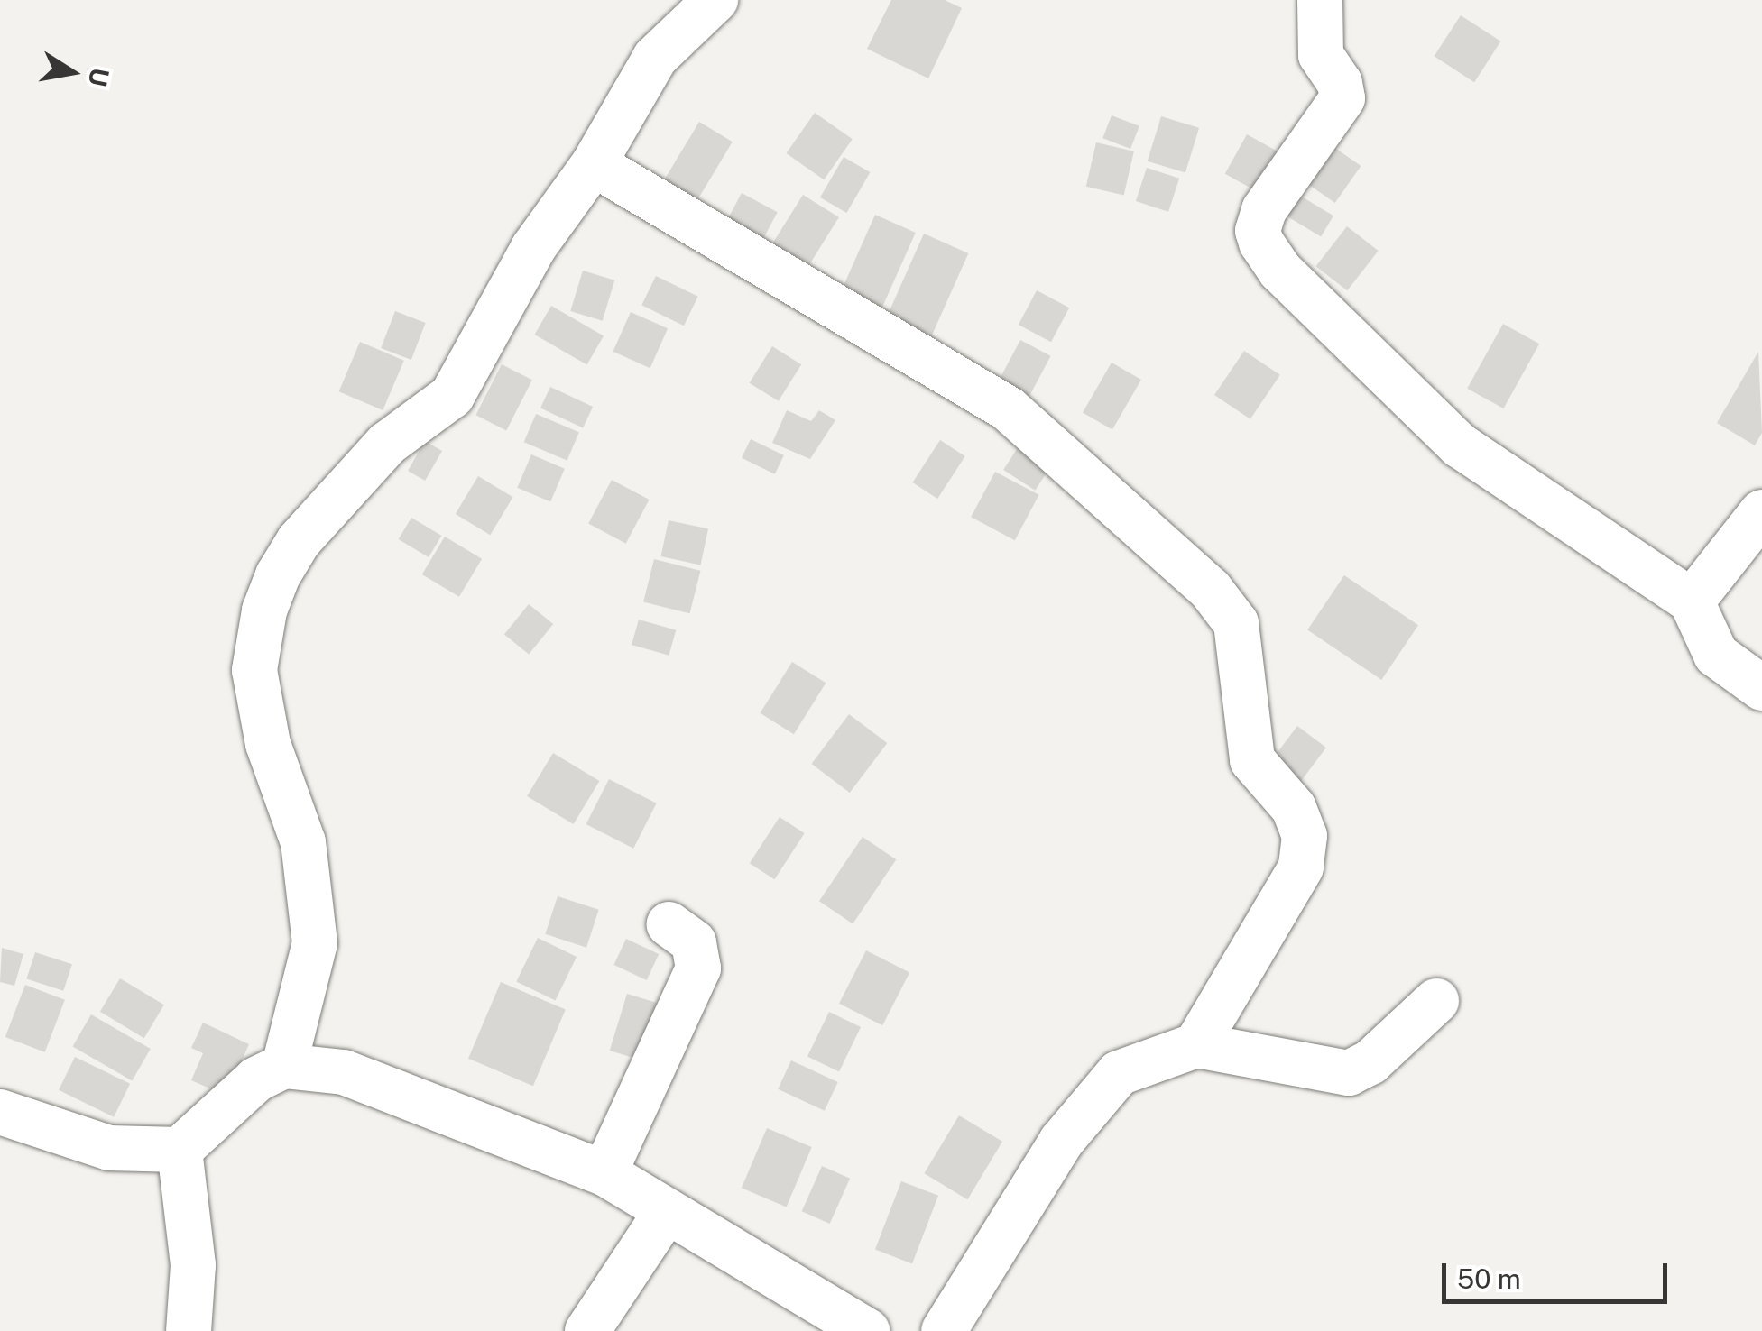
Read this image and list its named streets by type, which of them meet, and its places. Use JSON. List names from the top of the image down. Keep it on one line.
{"scale_bar":"50 m","north":"right"}
